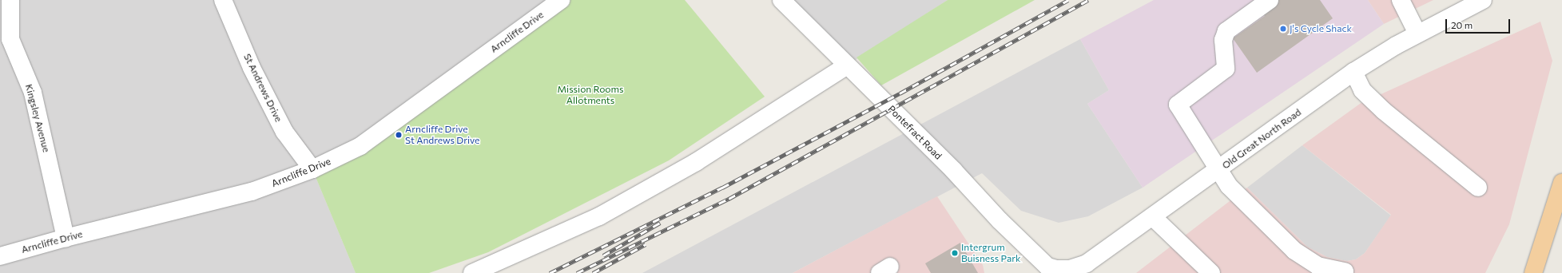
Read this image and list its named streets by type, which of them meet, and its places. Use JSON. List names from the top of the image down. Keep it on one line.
{"streets":{"street":["Arncliffe Drive","St Andrews Drive","Kingsley Avenue","Pontefract Road","Old Great North Road"]},"crossings":[["Arncliffe Drive","St Andrews Drive"],["Arncliffe Drive","Kingsley Avenue"],["Pontefract Road","Old Great North Road"]],"parks":["Mission Rooms Allotments"],"places":["J's Cycle Shack","Arncliffe Drive St Andrews Drive","Intergrum Buisness Park"],"scale_bar":"20 m"}
